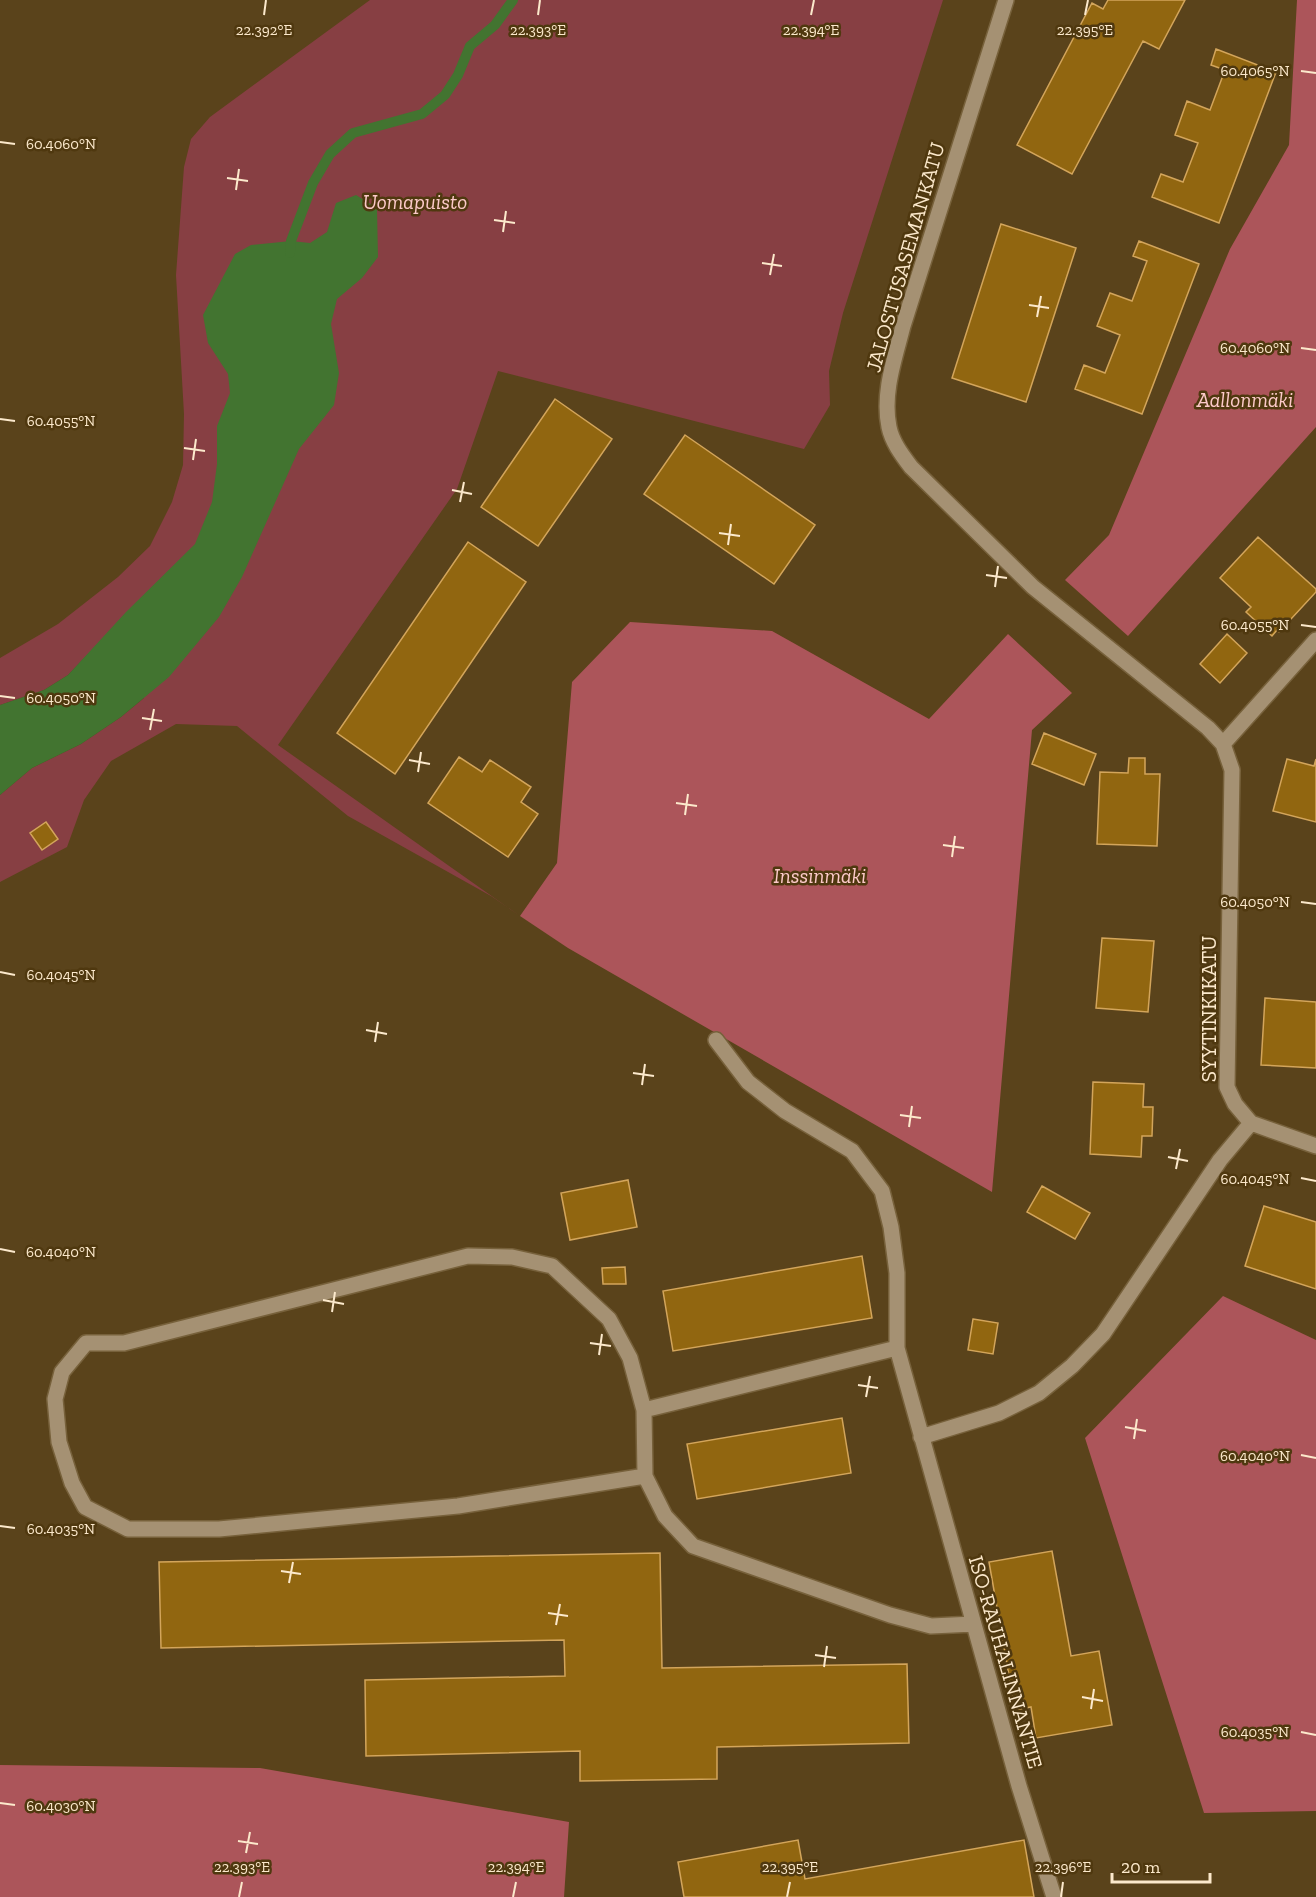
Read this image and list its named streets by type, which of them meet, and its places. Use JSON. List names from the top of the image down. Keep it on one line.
{"streets":{"street":["JALOSTUSASEMANKATU","SYYTINKIKATU","ISO-RAUHALINNANTIE"]},"crossings":[["JALOSTUSASEMANKATU","SYYTINKIKATU"]],"parks":["Uomapuisto","Aallonmäki","Inssinmäki"],"scale_bar":"20 m","coordinates":["22.393°E","22.394°E","22.395°E","22.392°E","60.4065°N","60.4060°N","60.4055°N","60.4050°N","60.4045°N","60.4040°N","60.4035°N","60.4030°N","22.396°E"]}
